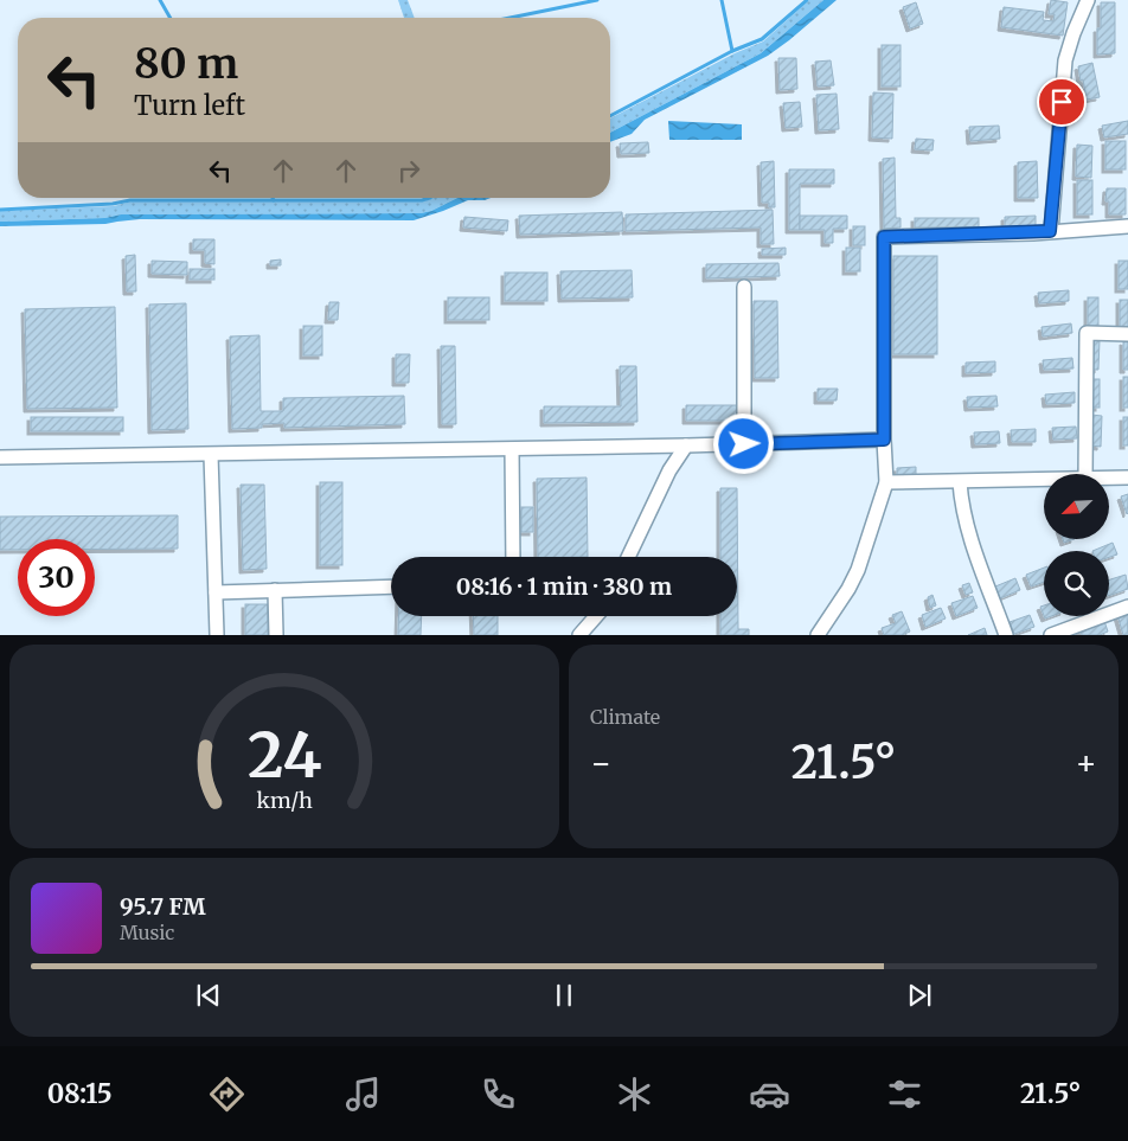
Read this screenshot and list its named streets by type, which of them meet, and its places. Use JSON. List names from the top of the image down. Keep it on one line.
{"north":"bottom left","page":{"turn":["80 m","Turn left"],"limit":"30","trip":"08:16 · 1 min · 380 m","tile":"Climate","heat":["−","21.5°","+"],"song":["95.7 FM","Music"],"tabs":["08:15","21.5°"],"gauge":["24","km/h"]}}
